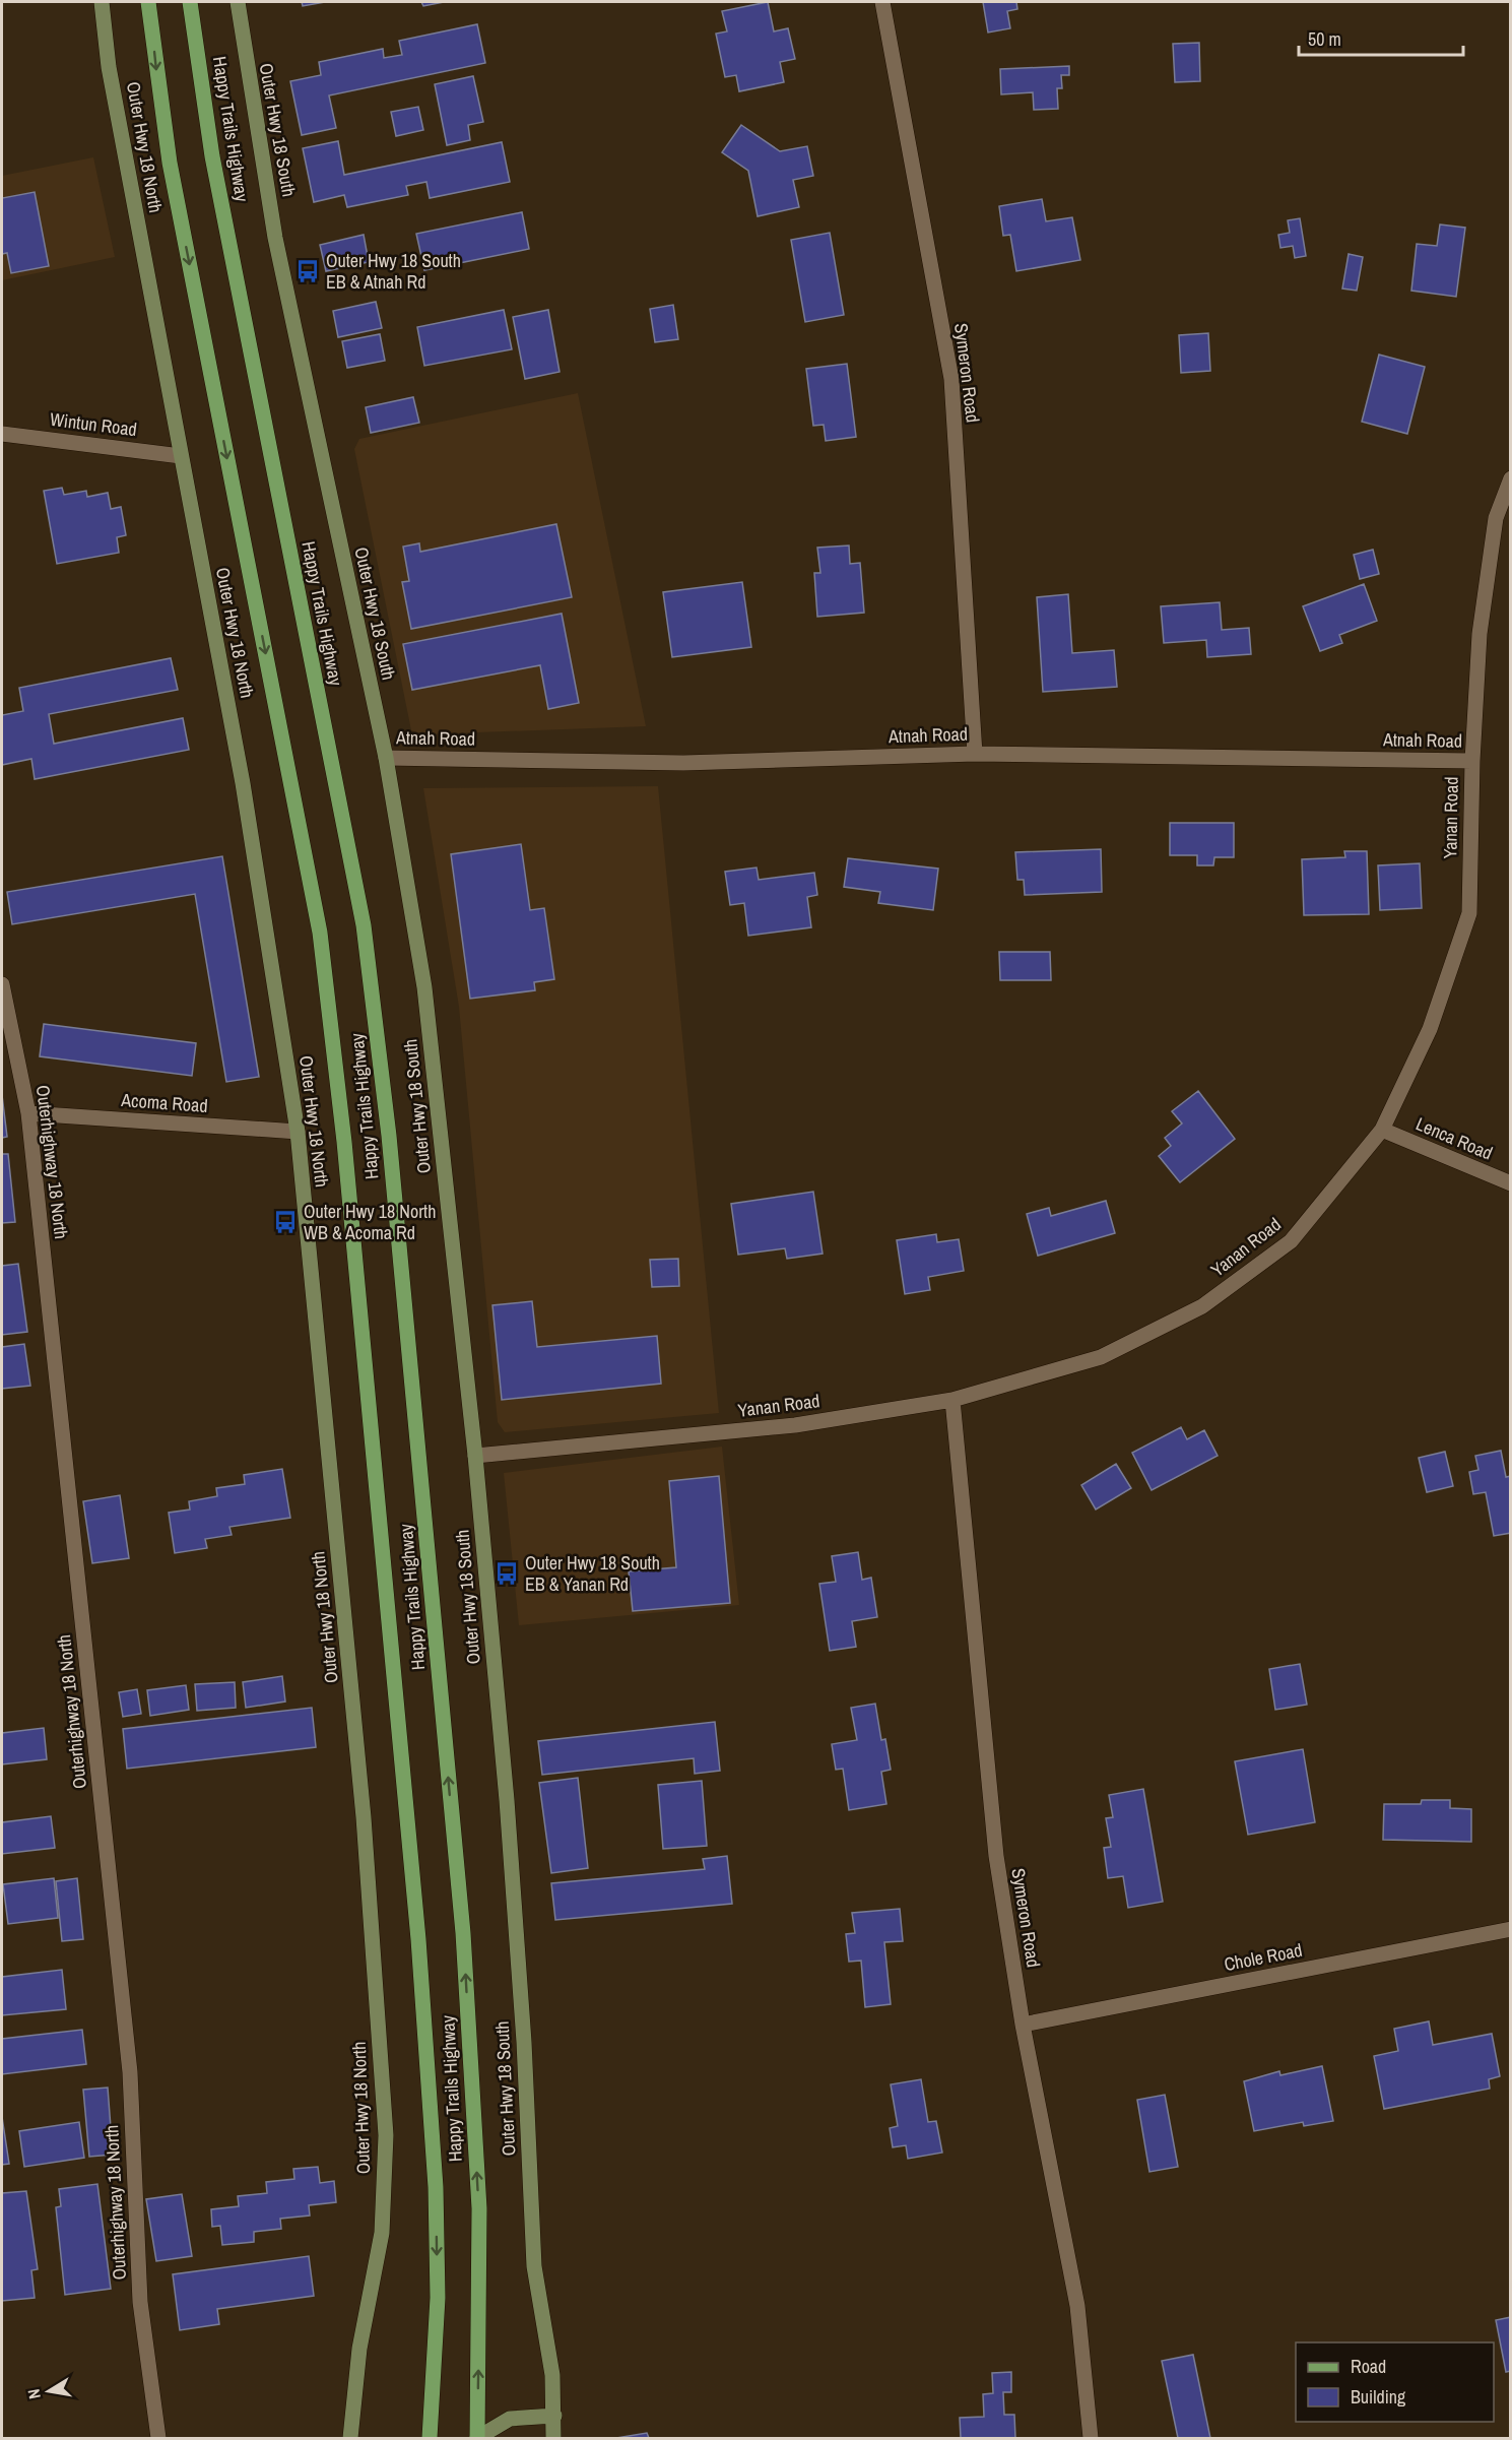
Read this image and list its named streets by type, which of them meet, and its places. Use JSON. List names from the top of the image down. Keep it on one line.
{"streets":{"main road":["Happy Trails Highway"],"street":["Outer Hwy 18 South","Outer Hwy 18 North","Symeron Road","Wintun Road","Atnah Road","Yanan Road","Acoma Road","Lenca Road","Outerhighway 18 North","Chole Road"]},"crossings":[["Outer Hwy 18 South","Atnah Road"],["Outer Hwy 18 South","Yanan Road"],["Outer Hwy 18 North","Wintun Road"],["Outer Hwy 18 North","Acoma Road"],["Symeron Road","Atnah Road"],["Symeron Road","Yanan Road"],["Symeron Road","Chole Road"],["Atnah Road","Yanan Road"],["Yanan Road","Lenca Road"],["Acoma Road","Outerhighway 18 North"]],"places":{"bus stop":["Outer Hwy 18 South EB & Atnah Rd","Outer Hwy 18 North WB & Acoma Rd","Outer Hwy 18 South EB & Yanan Rd"]},"legend":["Road","Building"],"scale_bar":"50 m","north":"left"}
